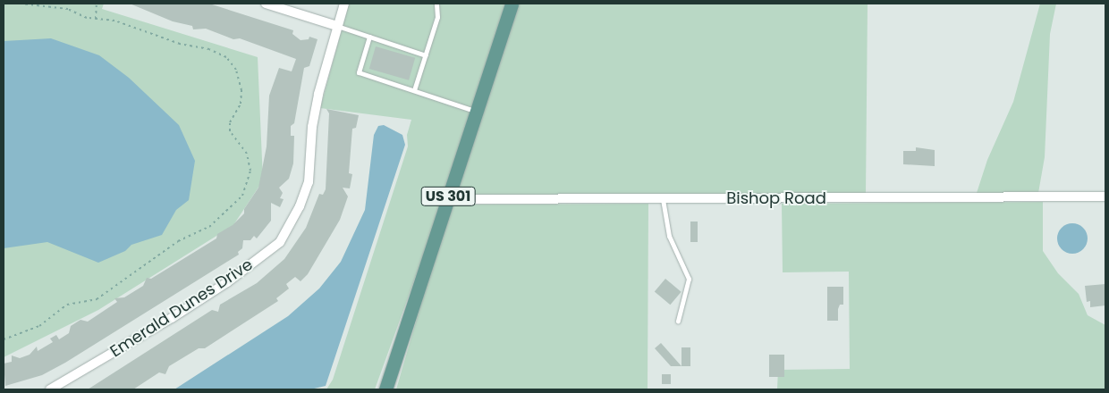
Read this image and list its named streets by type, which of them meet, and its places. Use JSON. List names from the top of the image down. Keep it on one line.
{"streets":{"main road":["US 301"],"street":["Bishop Road","Emerald Dunes Drive"]},"crossings":[["US 301","Bishop Road"]]}
